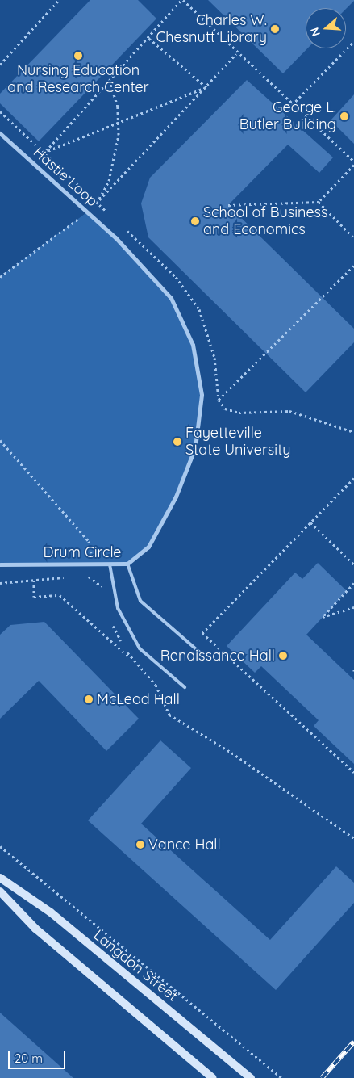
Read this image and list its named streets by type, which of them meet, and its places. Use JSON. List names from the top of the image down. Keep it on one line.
{"streets":{"street":["Hastie Loop","Drum Circle","Langdon Street"]},"crossings":[["Hastie Loop","Drum Circle"]],"places":["Charles W. Chesnutt Library","Nursing Education and Research Center","George L. Butler Building","School of Business and Economics","Fayetteville State University","Renaissance Hall","McLeod Hall","Vance Hall"],"scale_bar":"20 m","north":"left"}
